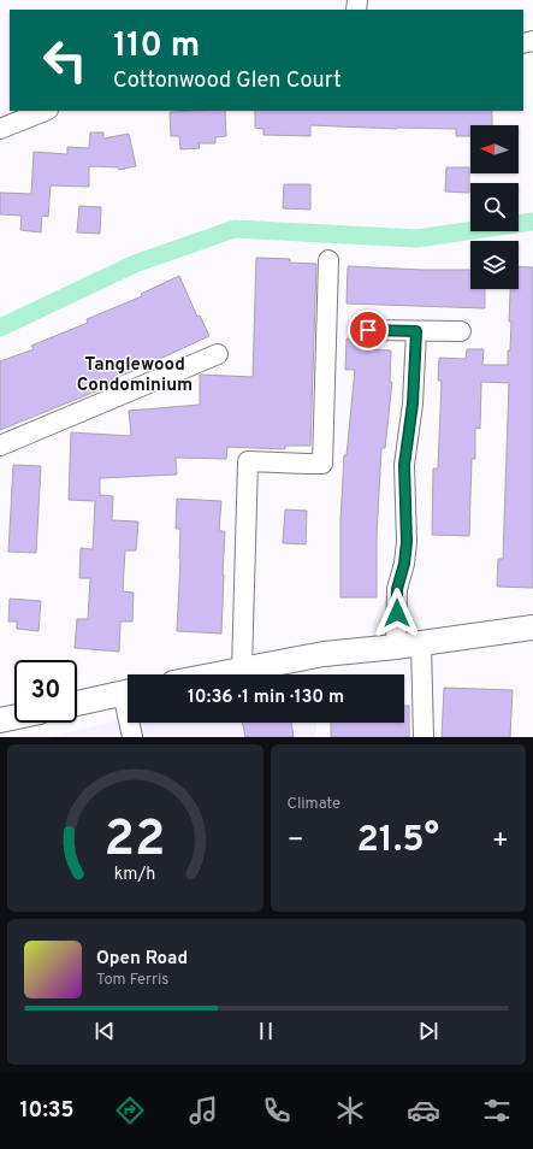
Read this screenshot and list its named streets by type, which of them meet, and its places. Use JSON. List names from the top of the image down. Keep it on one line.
{"districts":["Tanglewood Condominium"],"north":"left","page":{"turn":["110 m","Cottonwood Glen Court"],"limit":"30","trip":"10:36 · 1 min · 130 m","tile":"Climate","heat":["−","21.5°","+"],"song":["Open Road","Tom Ferris"],"tabs":"10:35","gauge":["22","km/h"]}}
